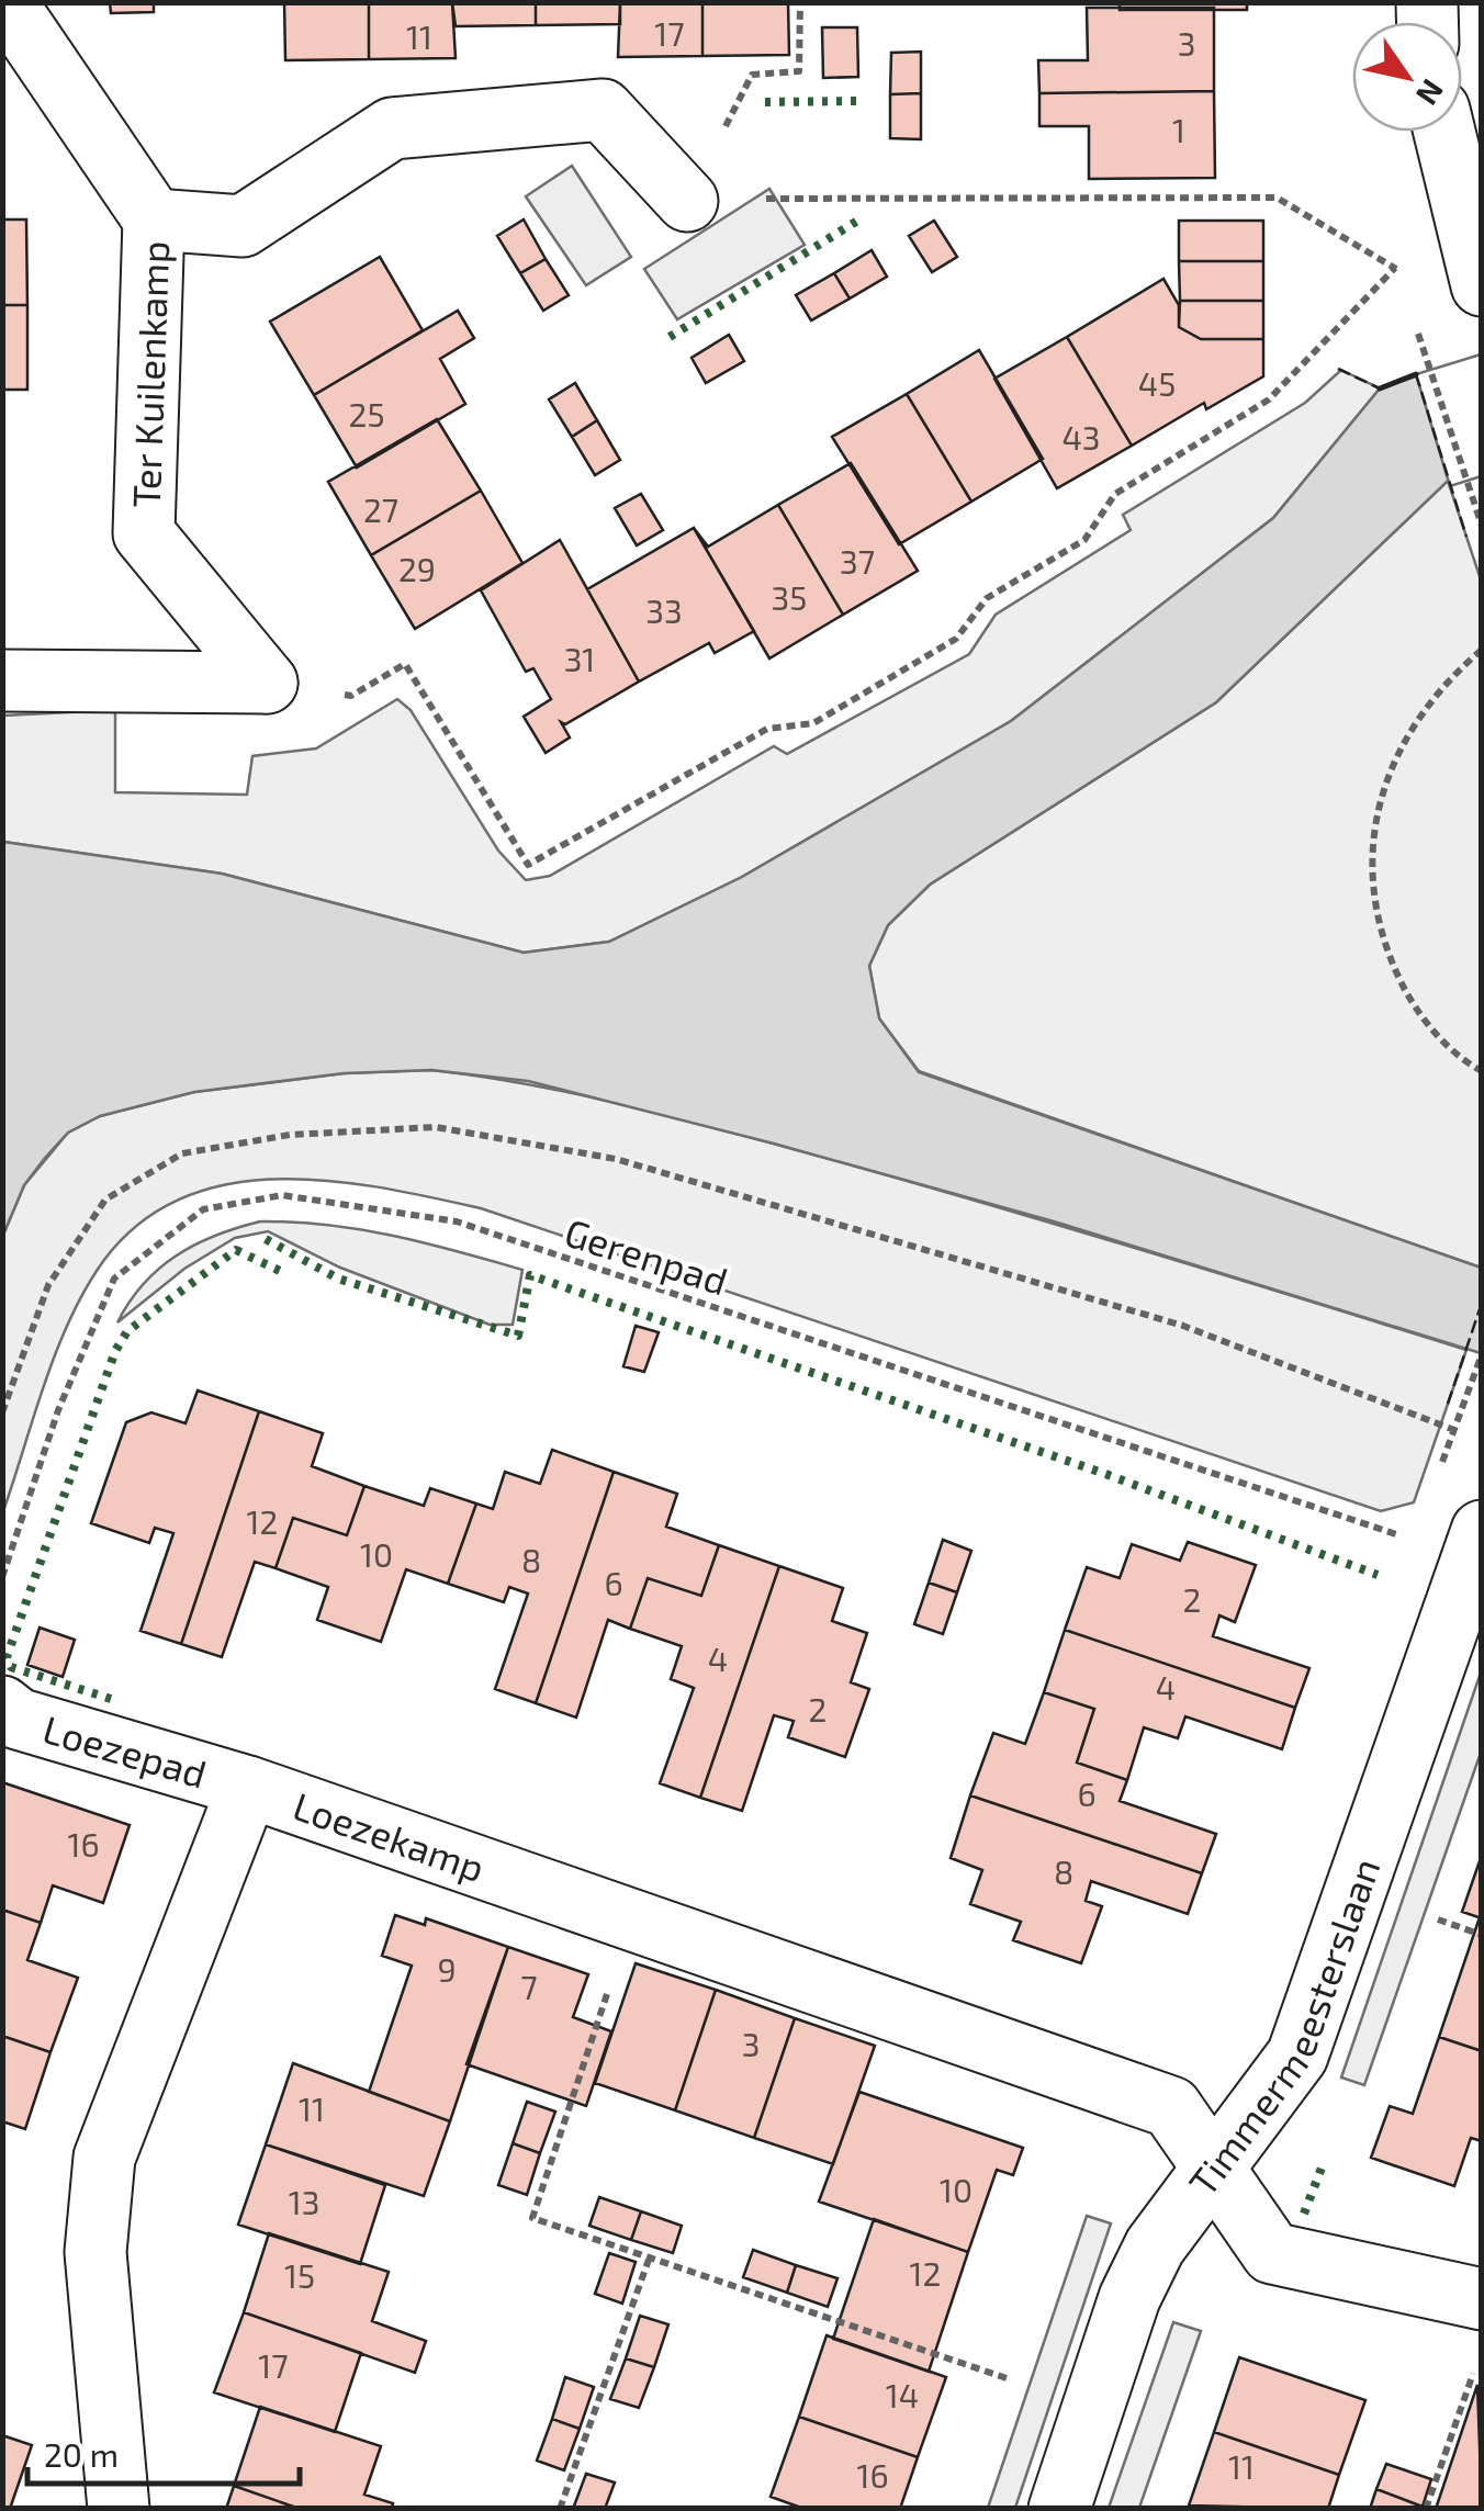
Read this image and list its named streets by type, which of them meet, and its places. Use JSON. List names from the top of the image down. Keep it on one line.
{"streets":{"street":["Ter Kuilenkamp","Loezepad","Loezekamp","Timmermeesterslaan"],"path":["Gerenpad"]},"crossings":[["Gerenpad","Timmermeesterslaan"],["Loezepad","Loezekamp"],["Loezekamp","Timmermeesterslaan"]],"house_numbers":["17","11","3","1","45","25","43","27","37","29","35","33","31","12","10","8","6","2","4","4","2","6","16","8","9","7","3","11","10","13","12","15","17","14","11","16"],"scale_bar":"20 m","north":"bottom right"}
